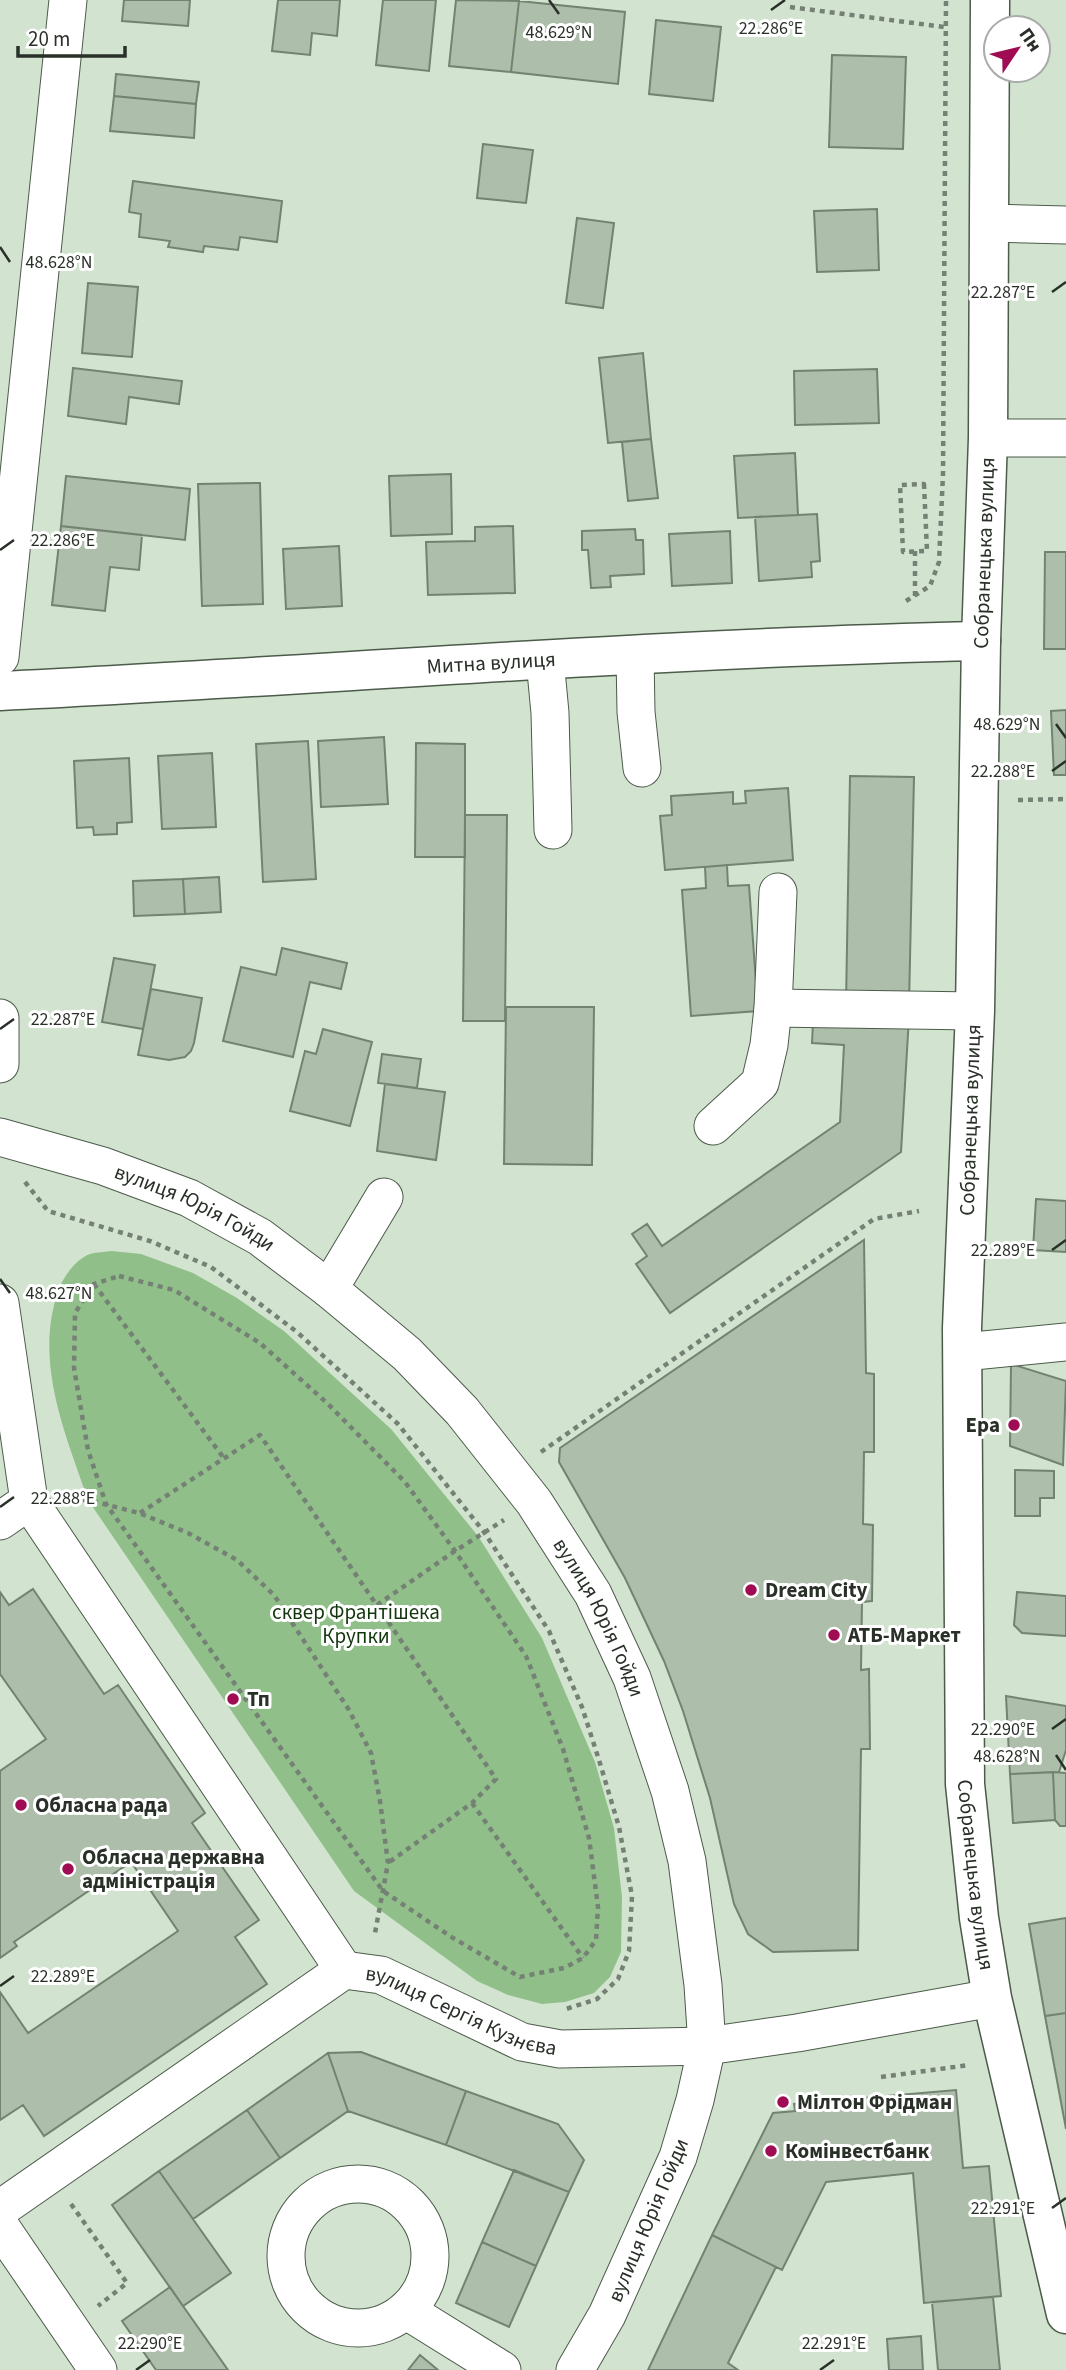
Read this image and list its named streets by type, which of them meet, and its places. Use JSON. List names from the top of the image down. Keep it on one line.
{"streets":{"main road":["Собранецька вулиця","Митна вулиця"],"street":["вулиця Юрія Гойди","вулиця Сергія Кузнєва"]},"crossings":[["Собранецька вулиця","Митна вулиця"],["Собранецька вулиця","вулиця Сергія Кузнєва"],["вулиця Юрія Гойди","вулиця Сергія Кузнєва"]],"parks":["сквер Франтішека Крупки"],"places":["Ера","Dream City","АТБ-Маркет","Тп","Обласна рада","Обласна державна адміністрація","Мілтон Фрідман","Комінвестбанк"],"scale_bar":"20 m","north":"top right","coordinates":["22.286°E","48.629°N","48.628°N","22.287°E","22.288°E","22.289°E","48.627°N","22.290°E","22.291°E"]}
